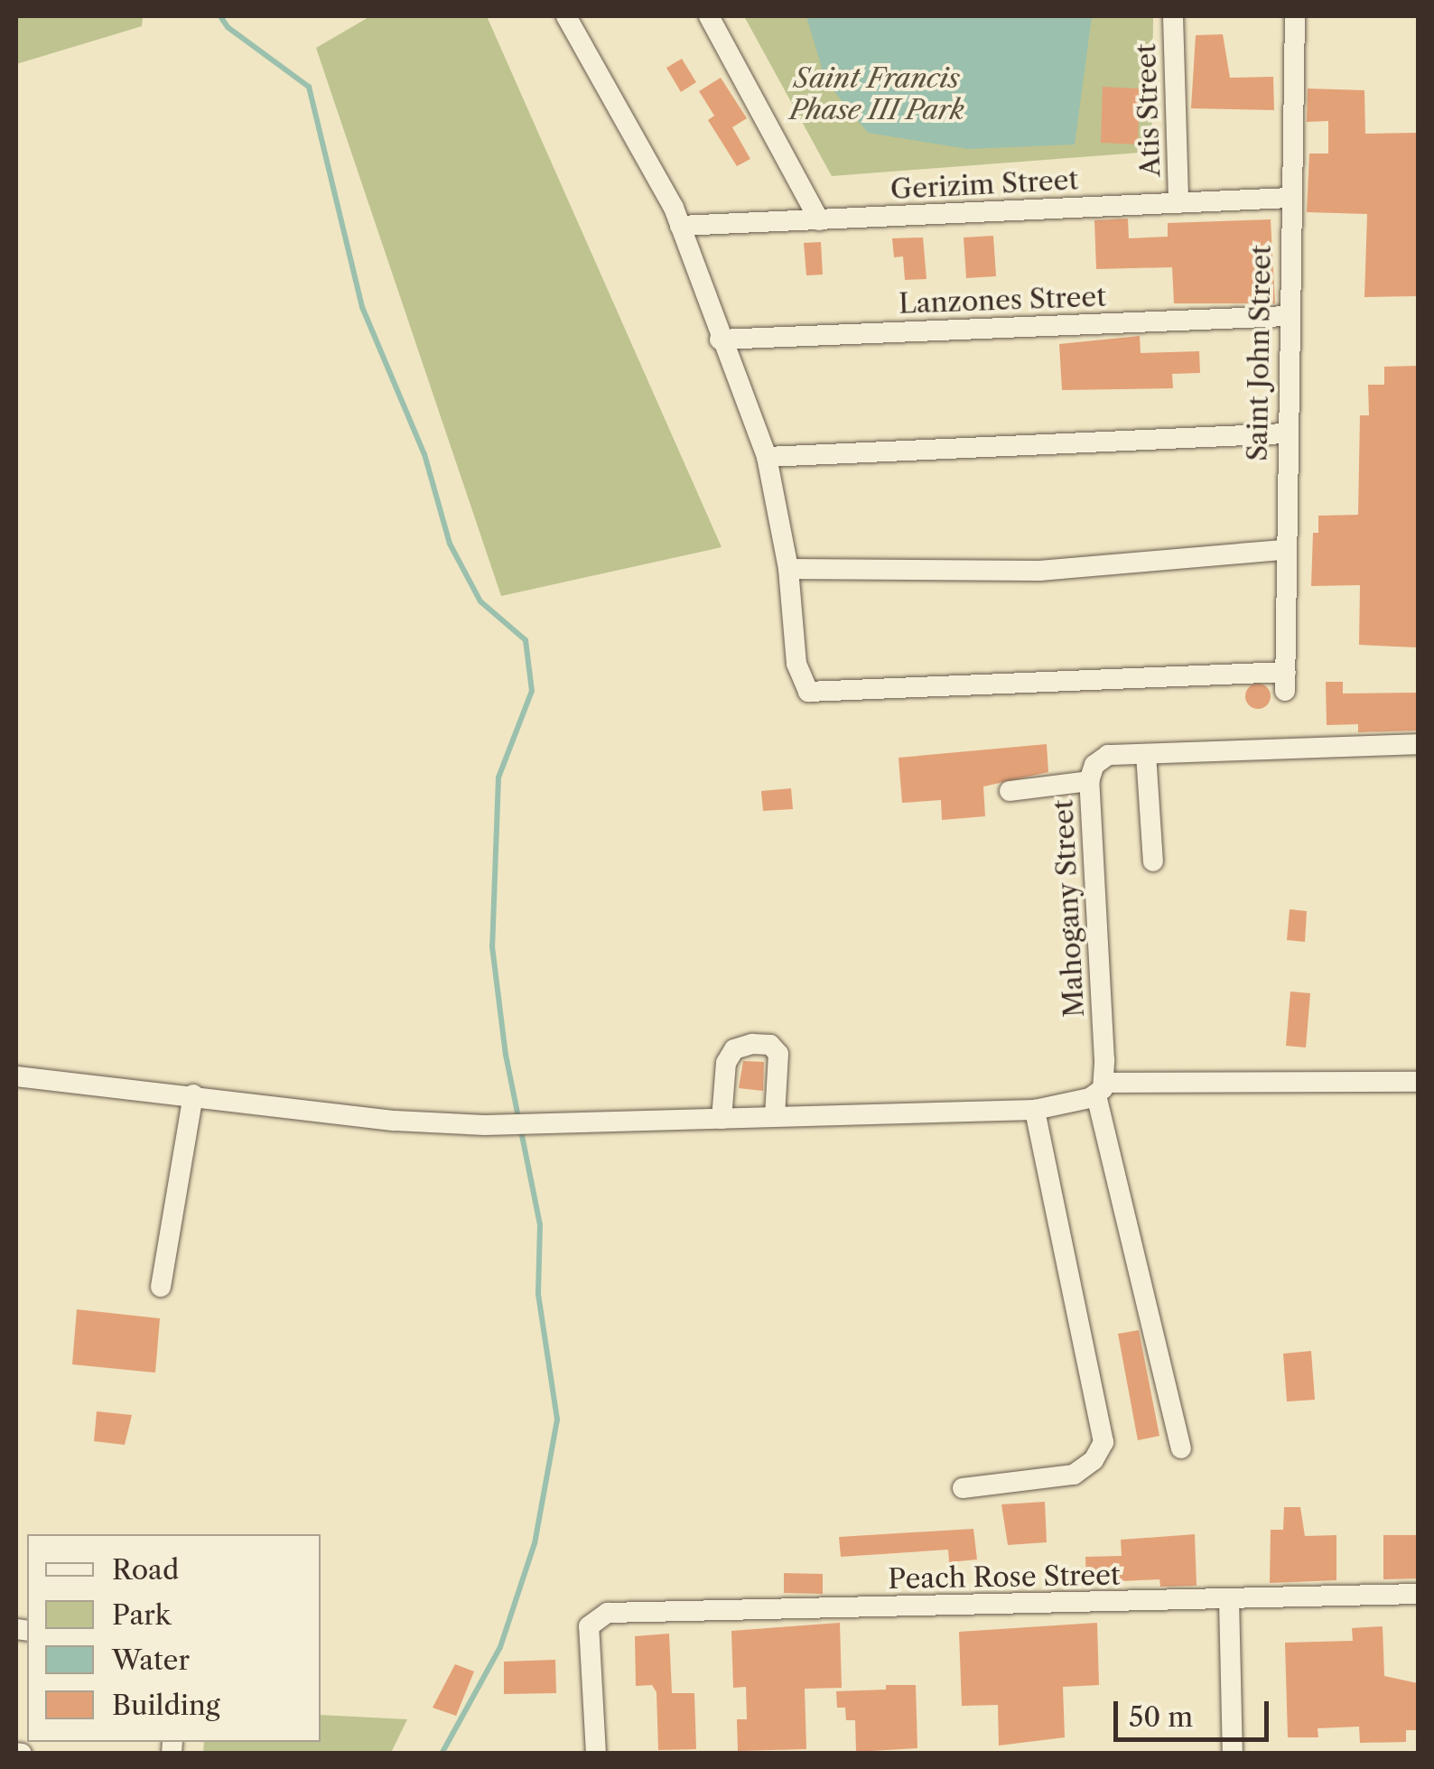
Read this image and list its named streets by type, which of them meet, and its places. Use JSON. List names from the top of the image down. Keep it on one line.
{"streets":{"street":["Atis Street","Gerizim Street","Lanzones Street","Saint John Street","Mahogany Street","Peach Rose Street"]},"crossings":[["Atis Street","Gerizim Street"],["Gerizim Street","Saint John Street"],["Lanzones Street","Saint John Street"]],"parks":["Saint Francis Phase III Park"],"legend":["Road","Park","Water","Building"],"scale_bar":"50 m"}
